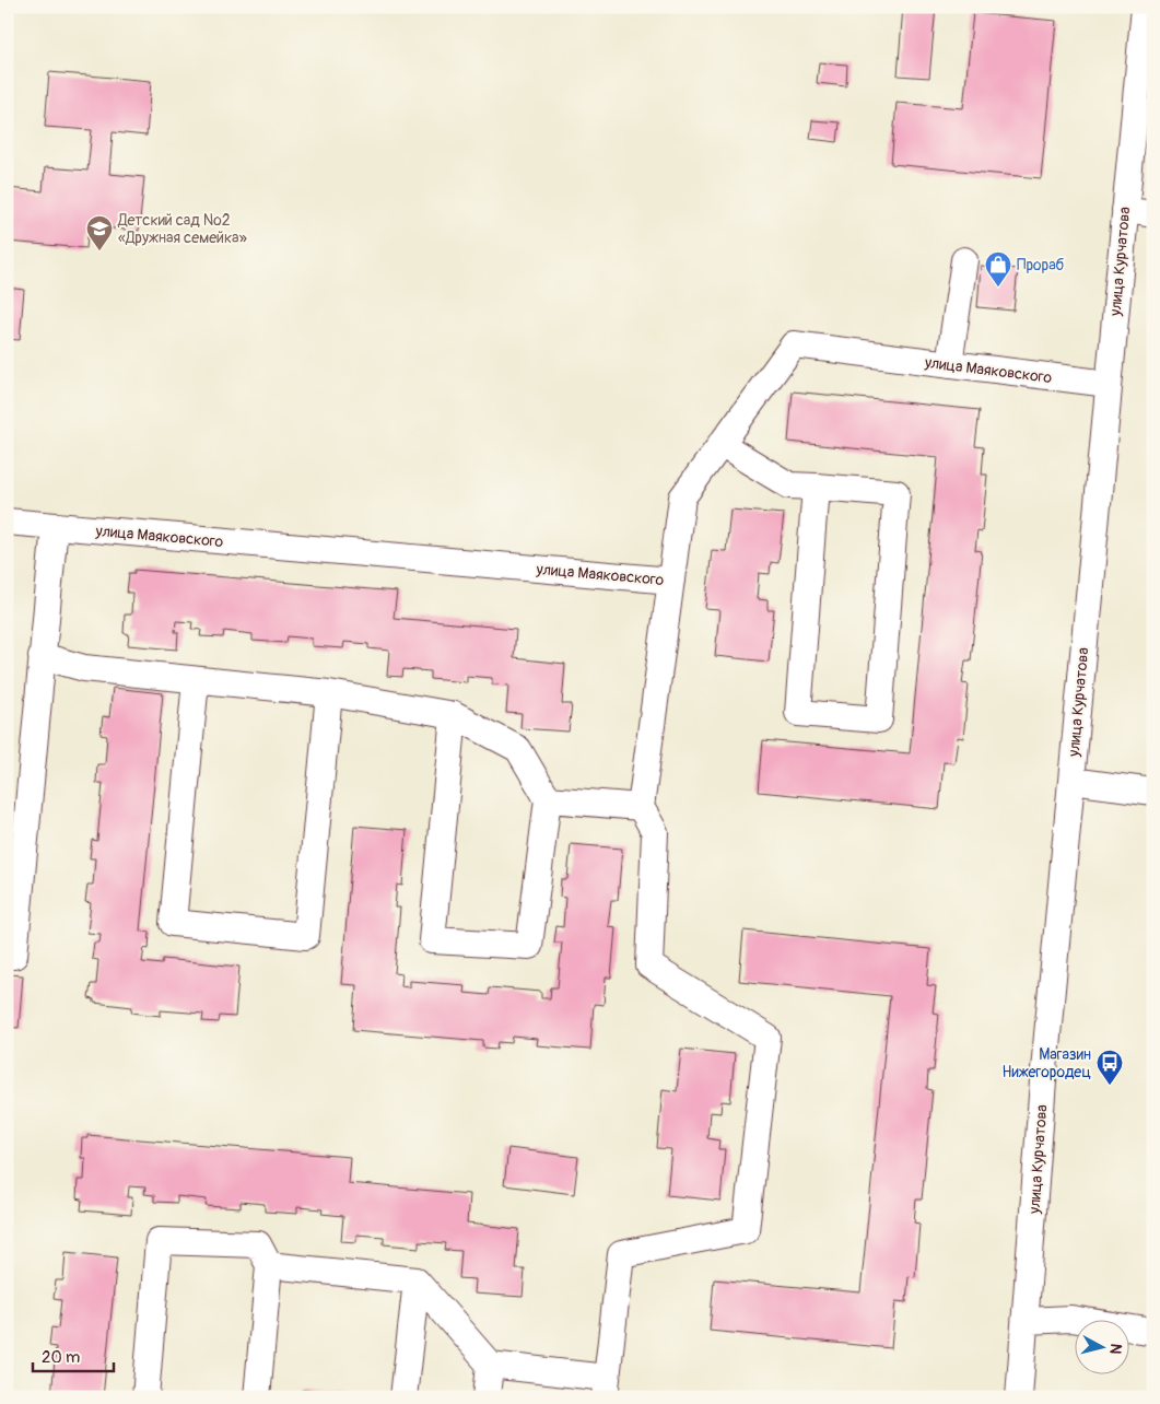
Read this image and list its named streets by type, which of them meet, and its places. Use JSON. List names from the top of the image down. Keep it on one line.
{"streets":{"street":["улица Курчатова","улица Маяковского"]},"crossings":[["улица Курчатова","улица Маяковского"]],"places":{"school or university":["Детский сад №2 «Дружная семейка»"],"shop":["Прораб"],"bus stop":["Магазин Нижегородец"]},"scale_bar":"20 m","north":"right"}
